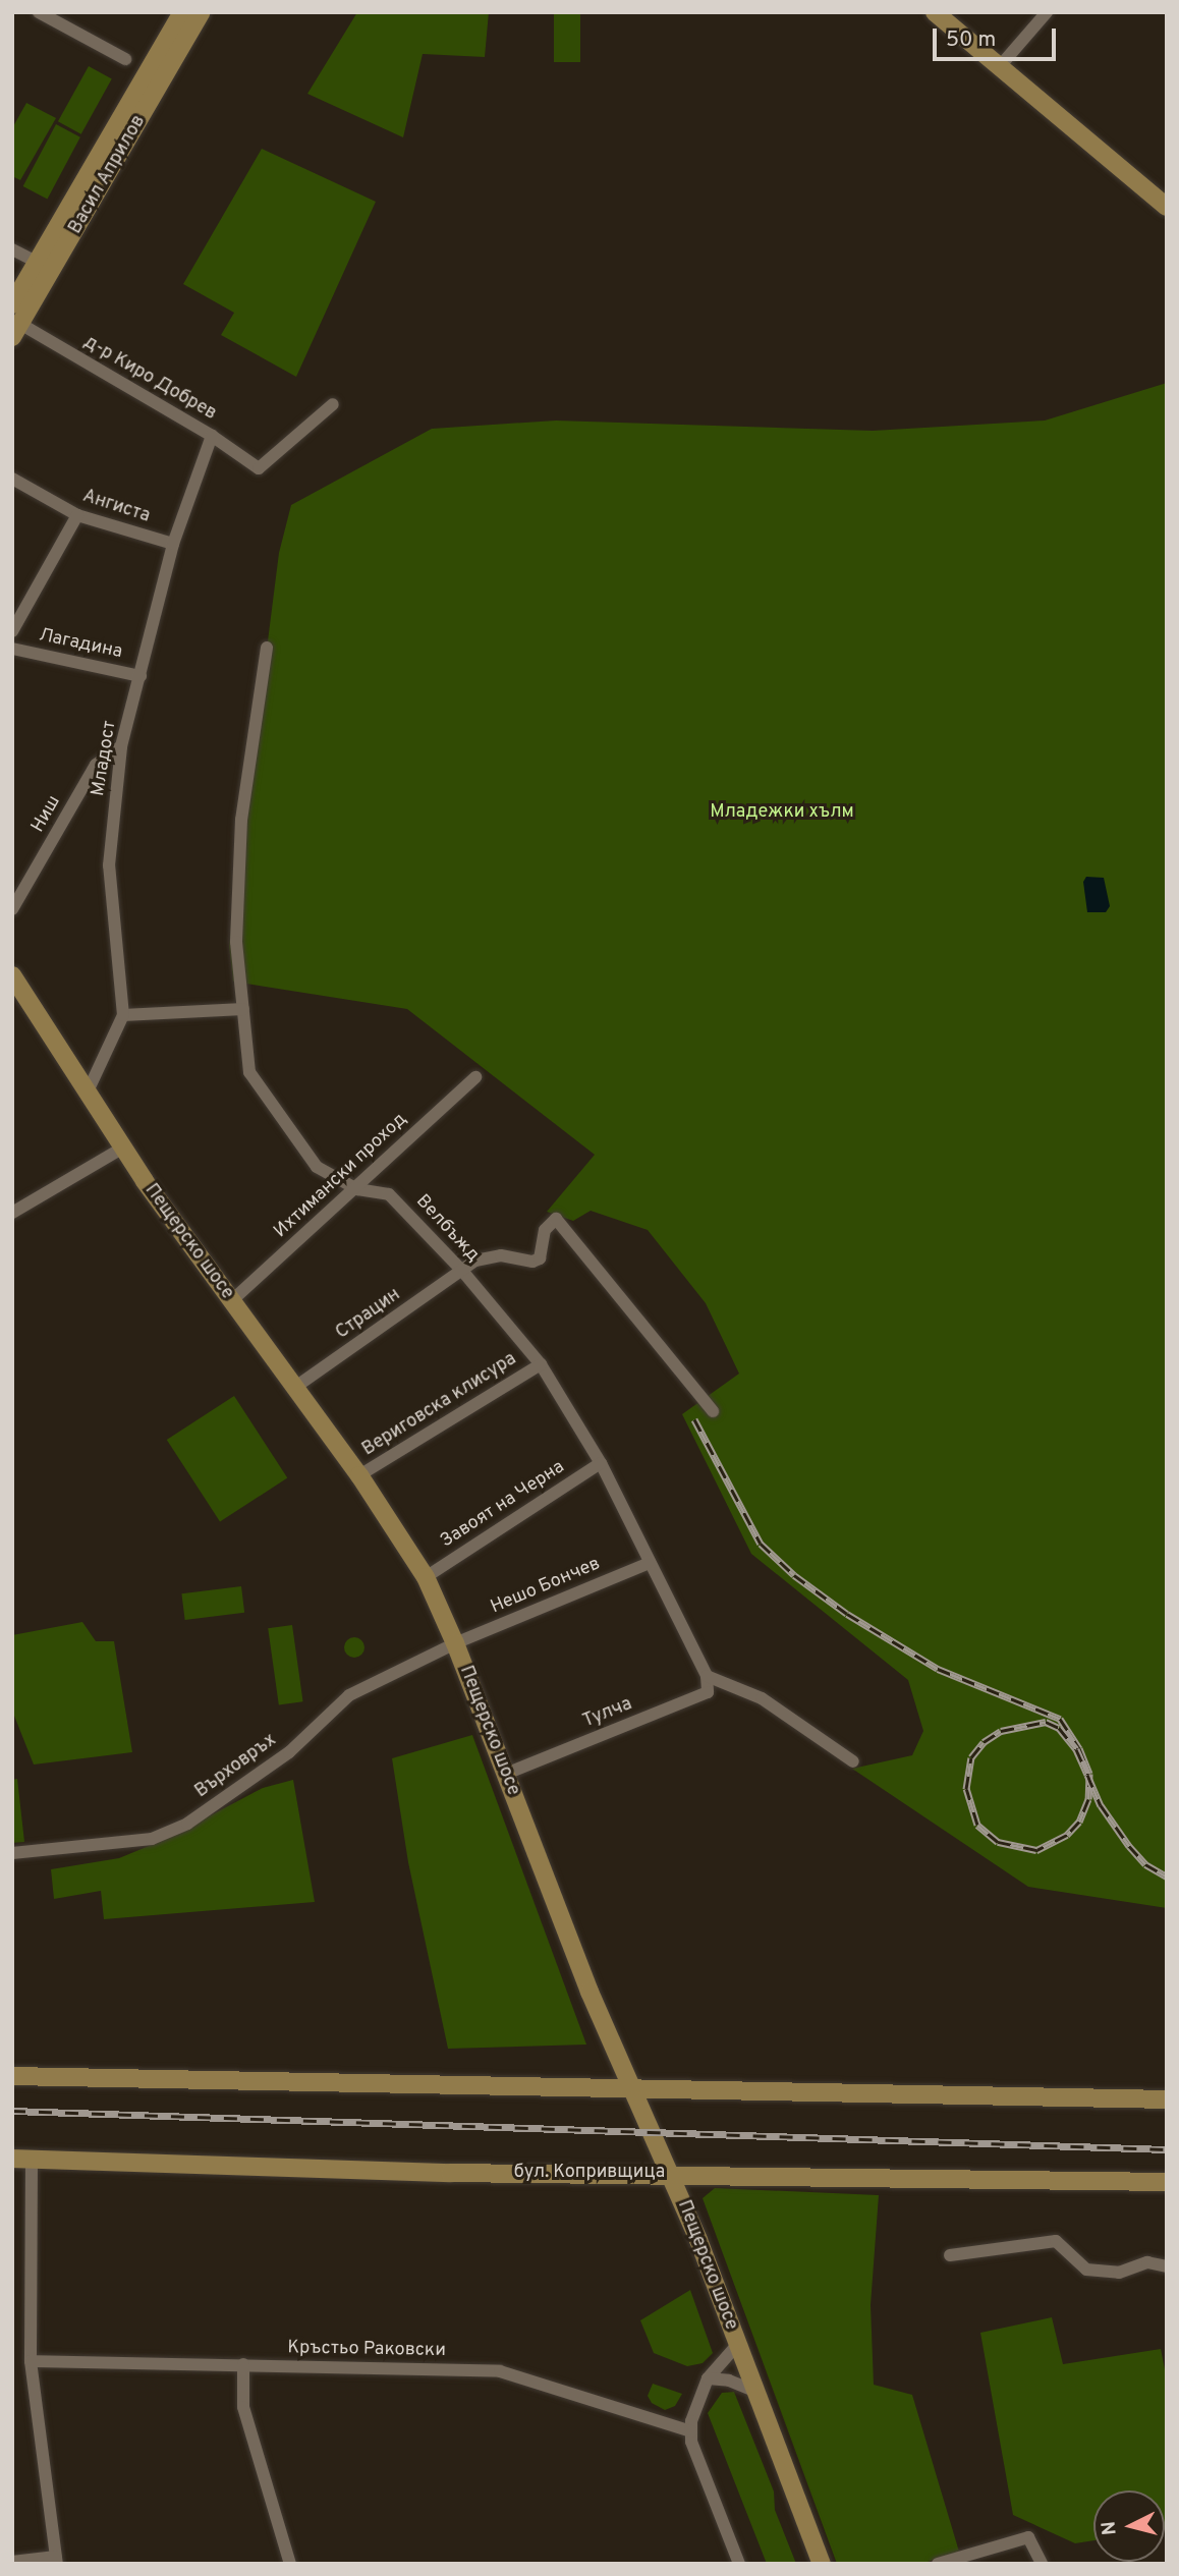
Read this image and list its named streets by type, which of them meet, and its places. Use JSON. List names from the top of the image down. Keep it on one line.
{"streets":{"main road":["Васил Априлов","Пещерско шосе","бул. Копривщица"],"street":["д-р Киро Добрев","Ангиста","Лагадина","Младост","Ниш","Ихтимански проход","Велбъжд","Страцин","Вериговска клисура","Завоят на Черна","Нешо Бончев","Тулча","Върховръх","Кръстьо Раковски"]},"crossings":[["Васил Априлов","д-р Киро Добрев"],["д-р Киро Добрев","Младост"],["Ангиста","Младост"],["Лагадина","Младост"],["Младост","Ниш"],["Ихтимански проход","Велбъжд"],["Ихтимански проход","Пещерско шосе"],["Велбъжд","Страцин"],["Велбъжд","Вериговска клисура"],["Велбъжд","Завоят на Черна"],["Велбъжд","Нешо Бончев"],["Велбъжд","Тулча"],["Пещерско шосе","Страцин"],["Пещерско шосе","Вериговска клисура"],["Пещерско шосе","Завоят на Черна"],["Пещерско шосе","Нешо Бончев"],["Пещерско шосе","Тулча"],["Пещерско шосе","Върховръх"],["Пещерско шосе","бул. Копривщица"],["Нешо Бончев","Върховръх"]],"parks":["Младежки хълм"],"scale_bar":"50 m","north":"left"}
